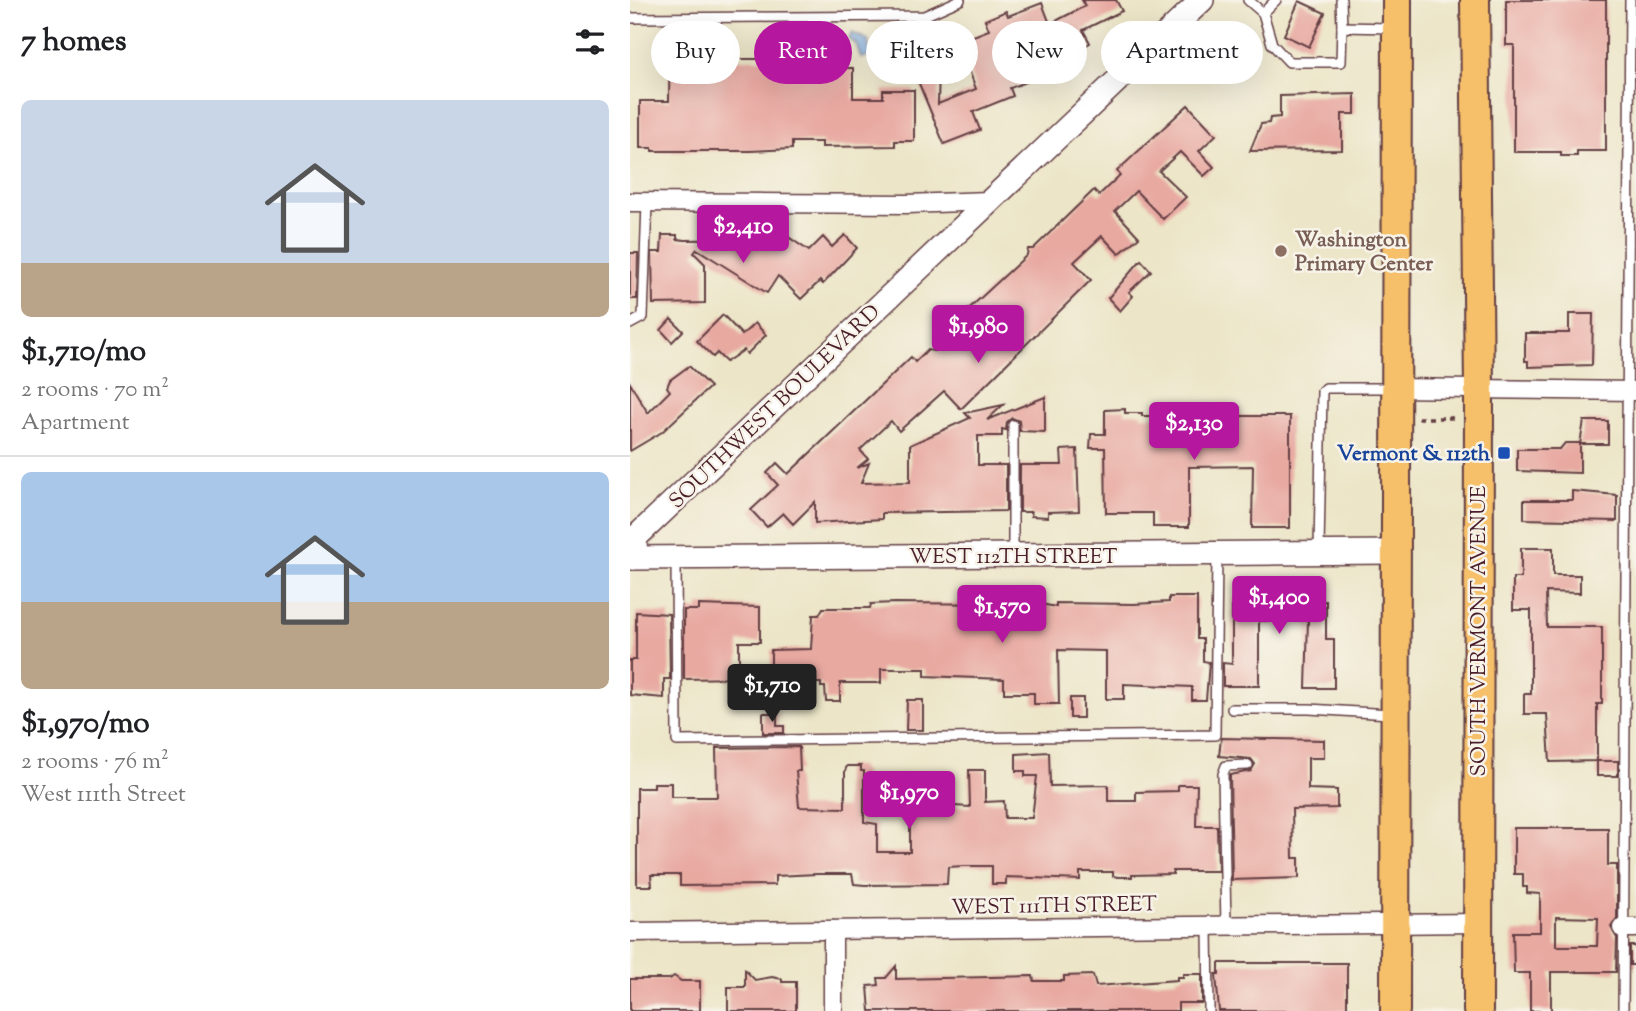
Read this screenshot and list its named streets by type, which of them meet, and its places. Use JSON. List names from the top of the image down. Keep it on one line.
{"streets":{"main road":["SOUTH VERMONT AVENUE"],"street":["SOUTHWEST BOULEVARD","WEST 112TH STREET","WEST 111TH STREET"]},"crossings":[["SOUTHWEST BOULEVARD","WEST 112TH STREET"],["SOUTH VERMONT AVENUE","WEST 111TH STREET"]],"places":{"other":["Washington Primary Center"],"transit":["Vermont & 112th"]},"page":{"heading":"7 homes","chip":["Buy","Rent","Filters","New","Apartment"],"list":[{"name":"$1,710/mo","note":"2 rooms · 70 m² · Apartment"},{"name":"$1,970/mo","note":"2 rooms · 76 m² · West 111th Street"}],"price":["$2,410","$1,980","$2,130","$1,400","$1,570","$1,710","$1,970"]}}
